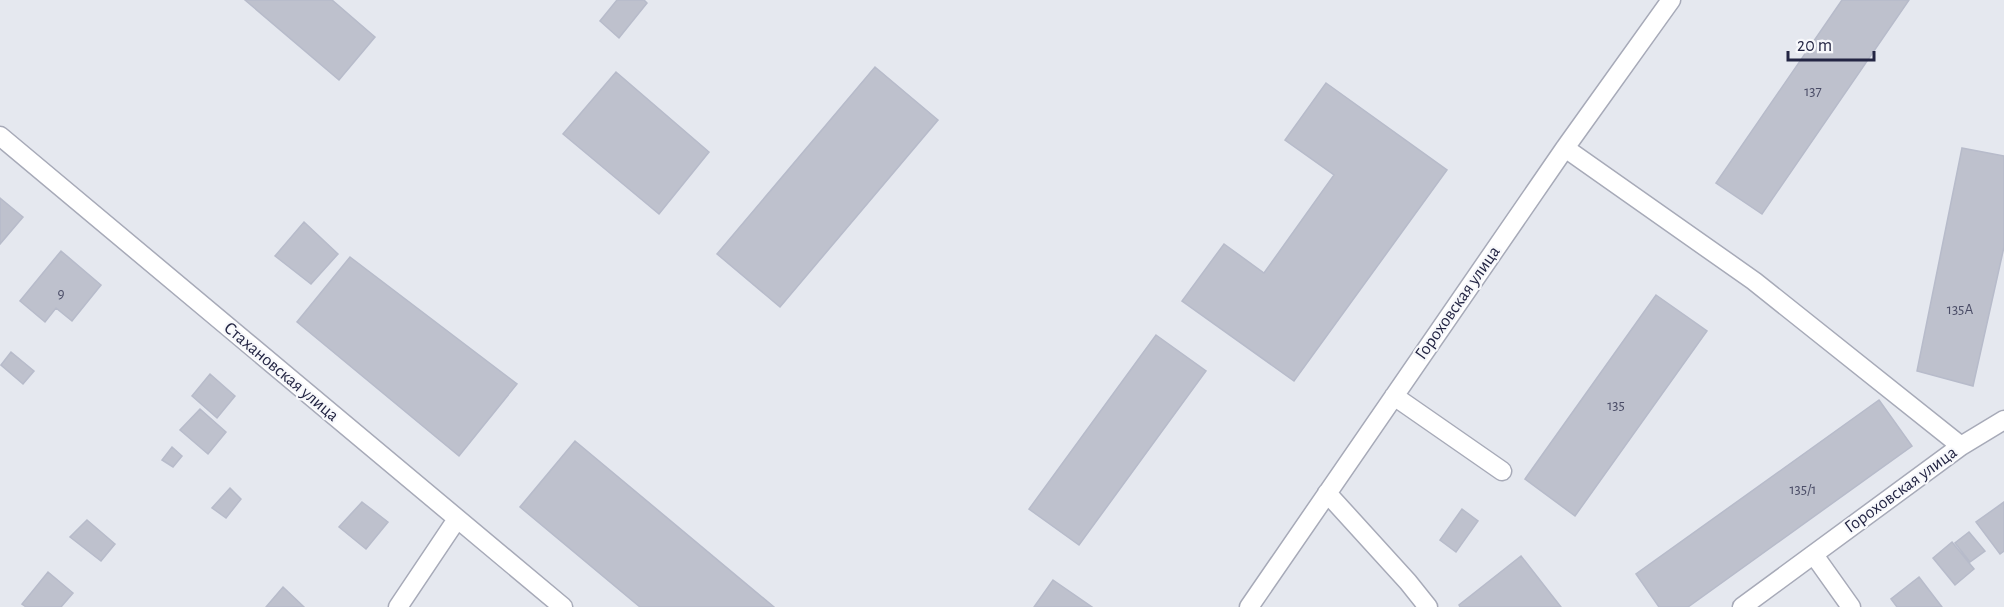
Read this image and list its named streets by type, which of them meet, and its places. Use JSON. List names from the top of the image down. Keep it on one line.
{"streets":{"street":["Гороховская улица","Стахановская улица"]},"house_numbers":["137","9","135А","135","135/1"],"scale_bar":"20 m"}
